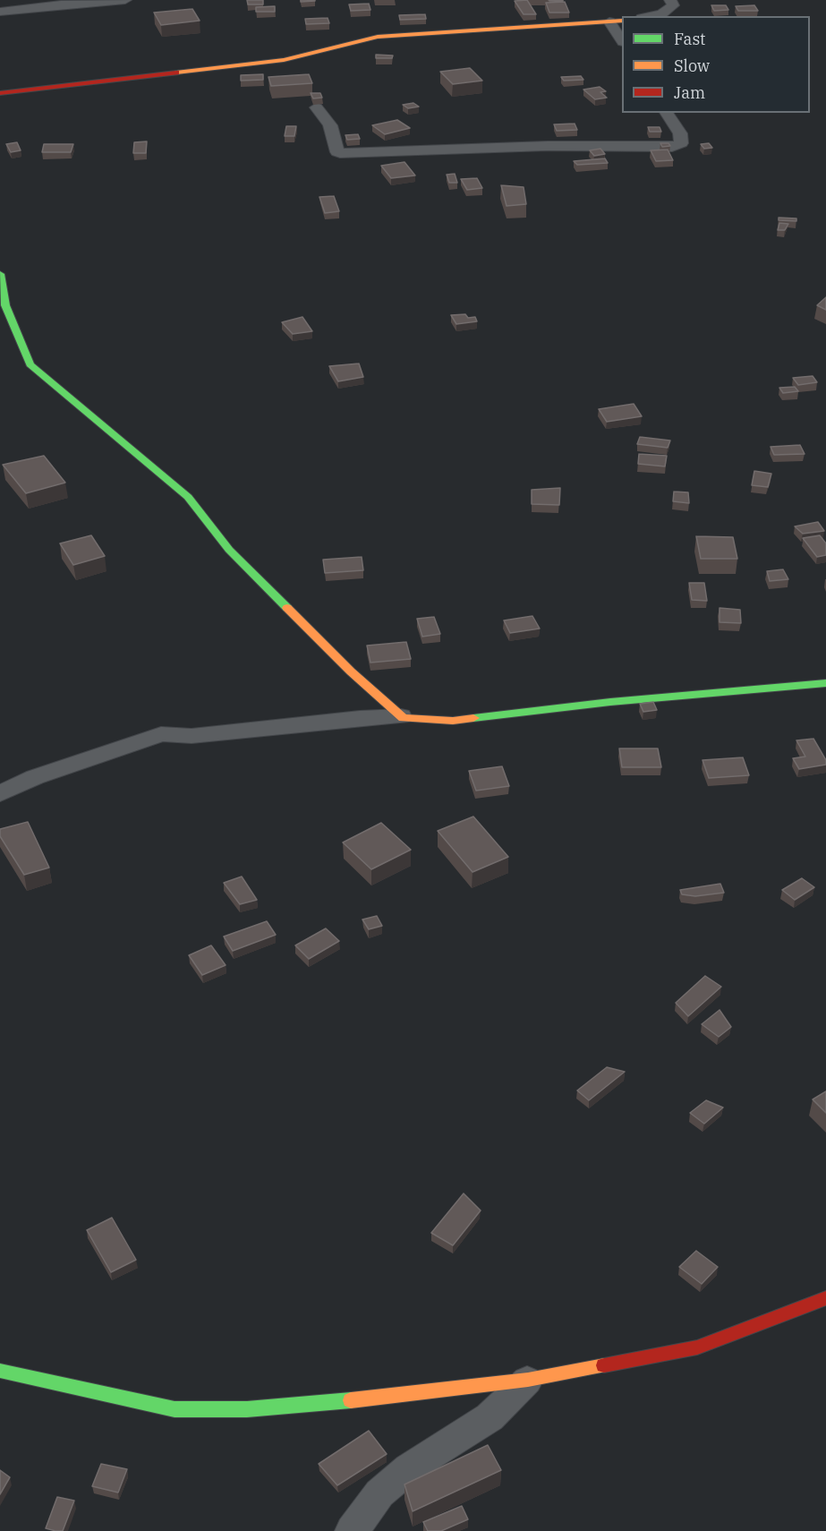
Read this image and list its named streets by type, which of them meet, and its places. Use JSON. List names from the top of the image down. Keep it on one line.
{"legend":["Fast","Slow","Jam"]}
